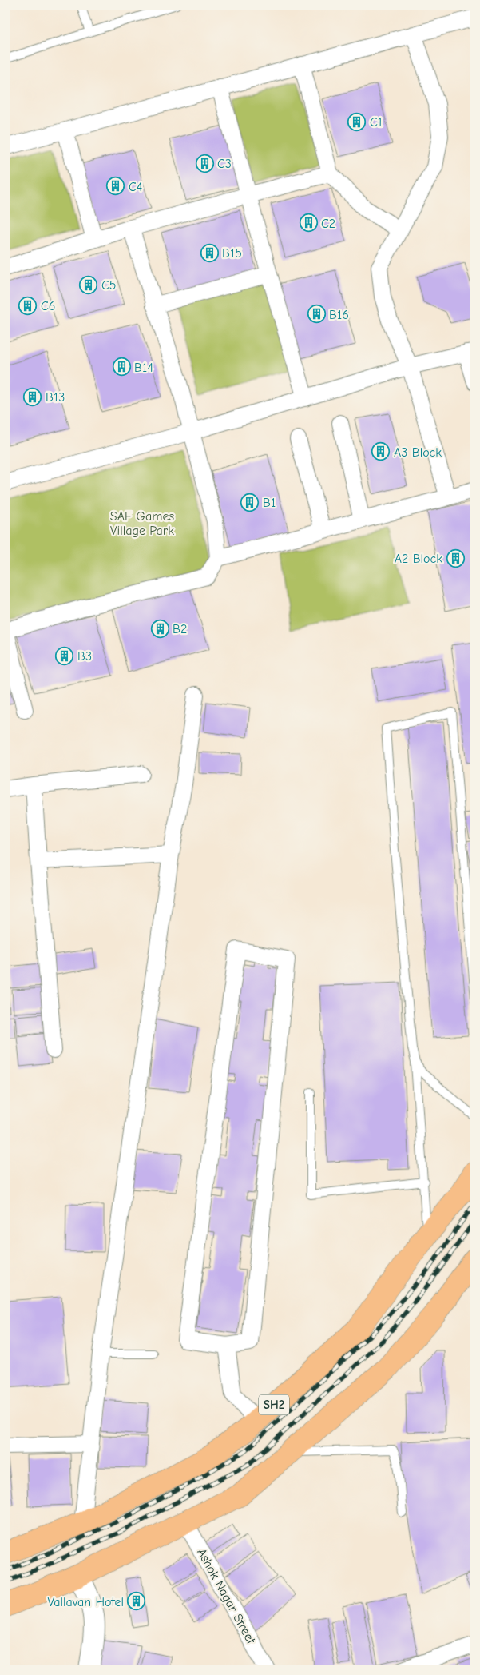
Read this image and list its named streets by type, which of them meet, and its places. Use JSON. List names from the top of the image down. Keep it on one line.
{"streets":{"main road":["SH2"],"street":["Ashok Nagar Street"]},"parks":["SAF Games Village Park"],"places":{"building":["C1","C3","C4","C2","B15","C5","C6","B16","B14","B13","A3 Block","B1","A2 Block","B2","B3","Vallavan Hotel"]}}
